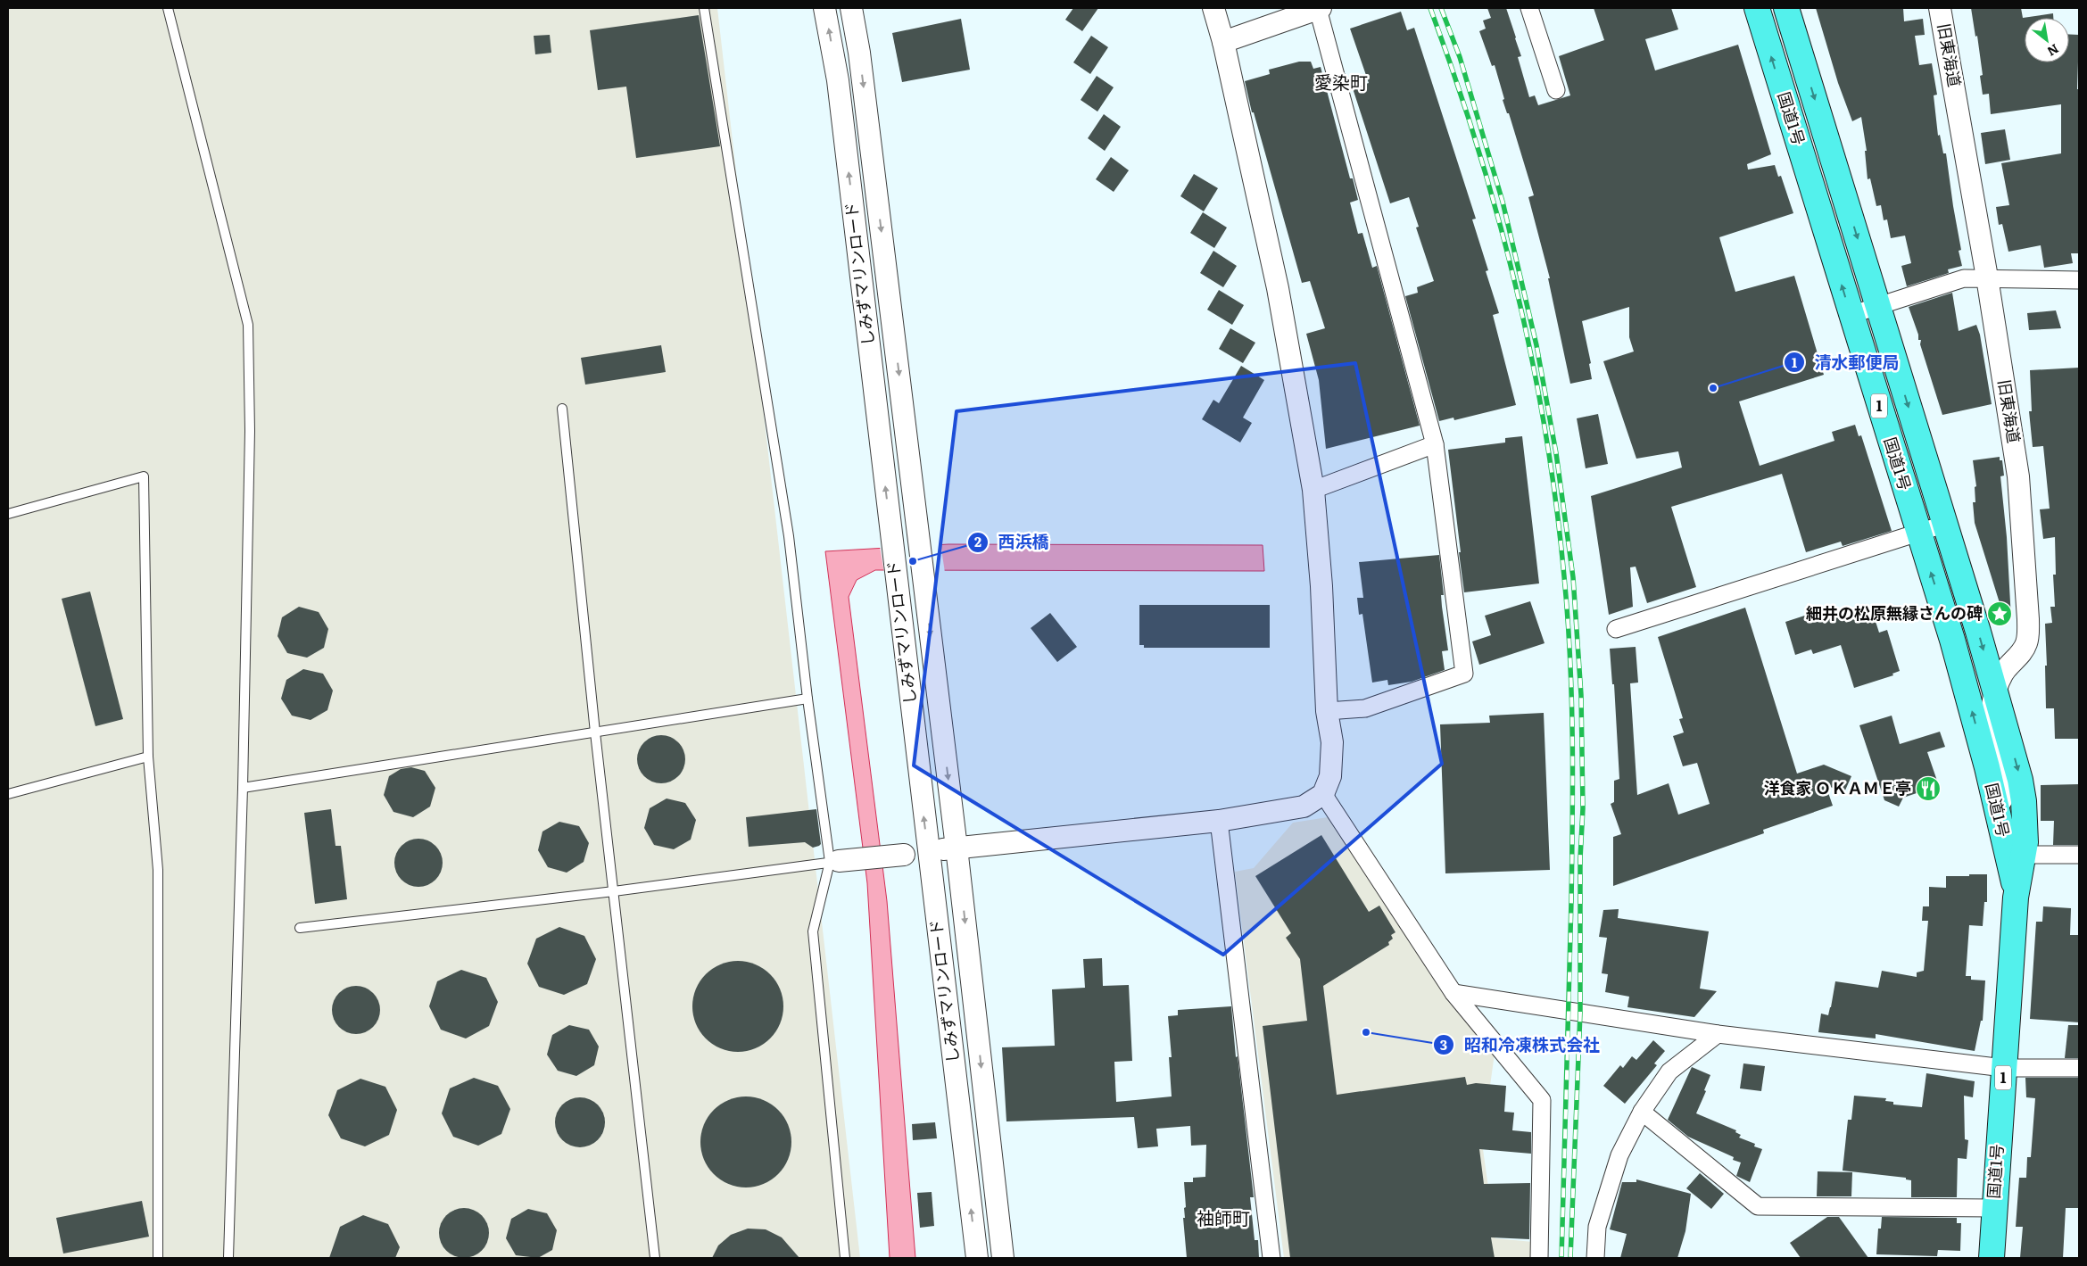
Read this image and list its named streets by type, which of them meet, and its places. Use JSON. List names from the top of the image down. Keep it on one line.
{"streets":{"highway":["国道1号","1"],"street":["旧東海道","しみずマリンロード"]},"crossings":[["旧東海道","国道1号"]],"districts":["愛染町","袖師町"],"places":{"other":["清水郵便局","西浜橋","昭和冷凍株式会社"],"place":["細井の松原無縁さんの碑"],"restaurant":["洋食家 ＯＫＡＭＥ亭"]},"north":"bottom right"}
